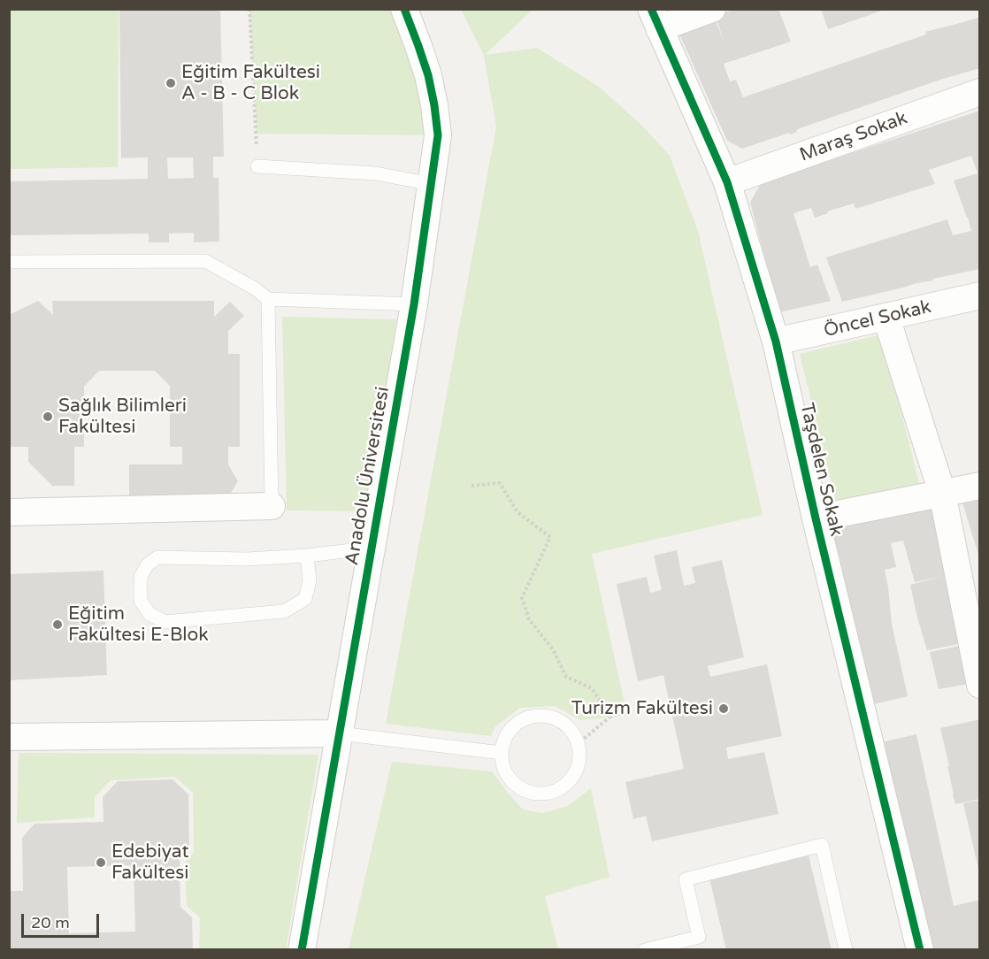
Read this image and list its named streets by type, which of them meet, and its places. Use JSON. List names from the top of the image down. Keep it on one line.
{"streets":{"street":["Maraş Sokak","Öncel Sokak","Taşdelen Sokak","Anadolu Üniversitesi"]},"crossings":[["Maraş Sokak","Taşdelen Sokak"],["Öncel Sokak","Taşdelen Sokak"]],"places":["Eğitim Fakültesi A - B - C Blok","Sağlık Bilimleri Fakültesi","Eğitim Fakültesi E-Blok","Turizm Fakültesi","Edebiyat Fakültesi"],"scale_bar":"20 m"}
